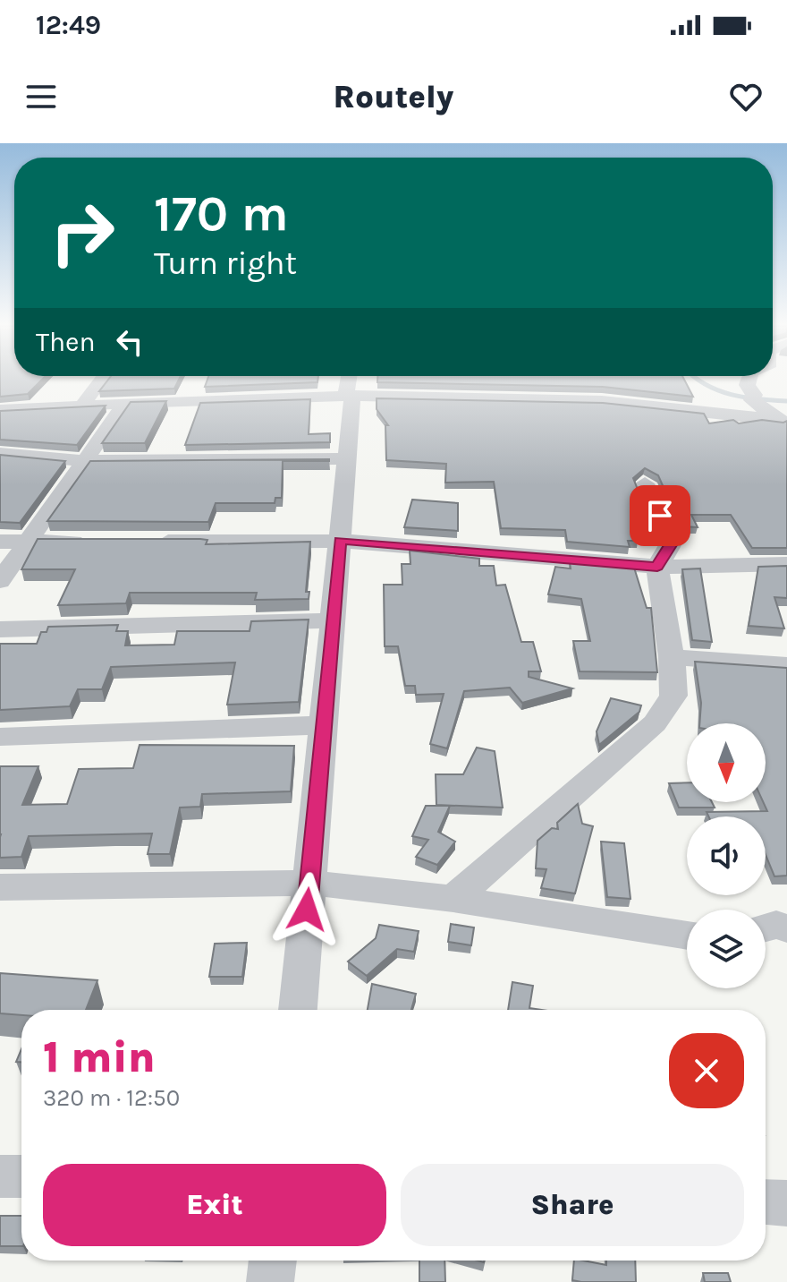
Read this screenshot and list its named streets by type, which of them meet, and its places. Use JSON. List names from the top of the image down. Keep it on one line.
{"north":"bottom","page":{"status":"12:49","header":"Routely","turn":["170 m","Turn right"],"then":"Then","heading":["1 min","320 m · 12:50"],"buttons":["Exit","Share"]}}
